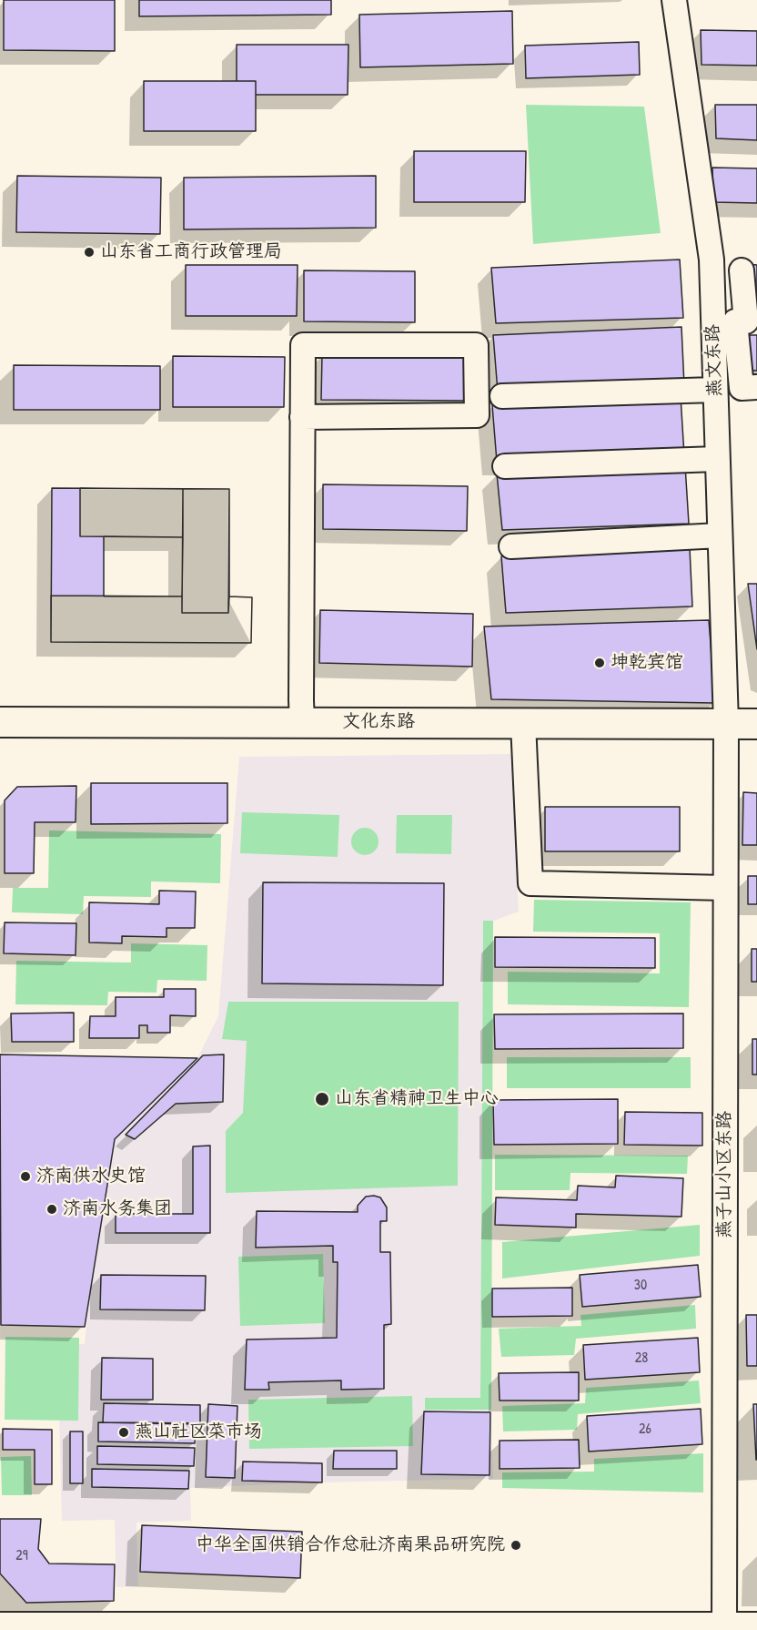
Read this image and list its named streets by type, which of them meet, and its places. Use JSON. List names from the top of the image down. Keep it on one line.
{"streets":{"main road":["文化东路"],"street":["燕文东路","燕子山小区东路"]},"crossings":[["燕文东路","文化东路"],["燕文东路","燕子山小区东路"],["文化东路","燕子山小区东路"]],"places":["山东省工商行政管理局","坤乾宾馆","山东省精神卫生中心","济南供水史馆","济南水务集团","燕山社区菜市场","中华全国供销合作总社济南果品研究院"],"house_numbers":["30","28","26","29"]}
